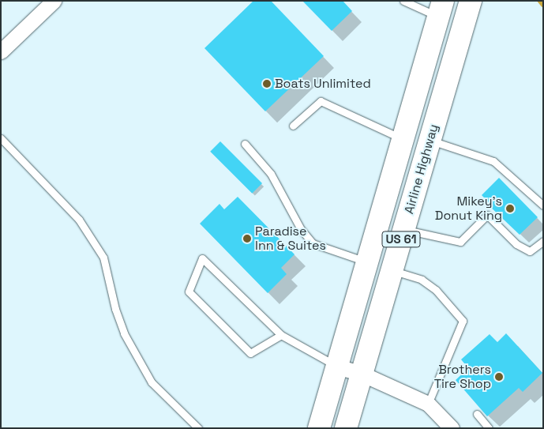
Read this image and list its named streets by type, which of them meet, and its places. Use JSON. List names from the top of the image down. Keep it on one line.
{"streets":{"highway":["Airline Highway","US 61"]},"places":["Boats Unlimited","Mikey's Donut King","Paradise Inn & Suites","Brothers Tire Shop"]}
